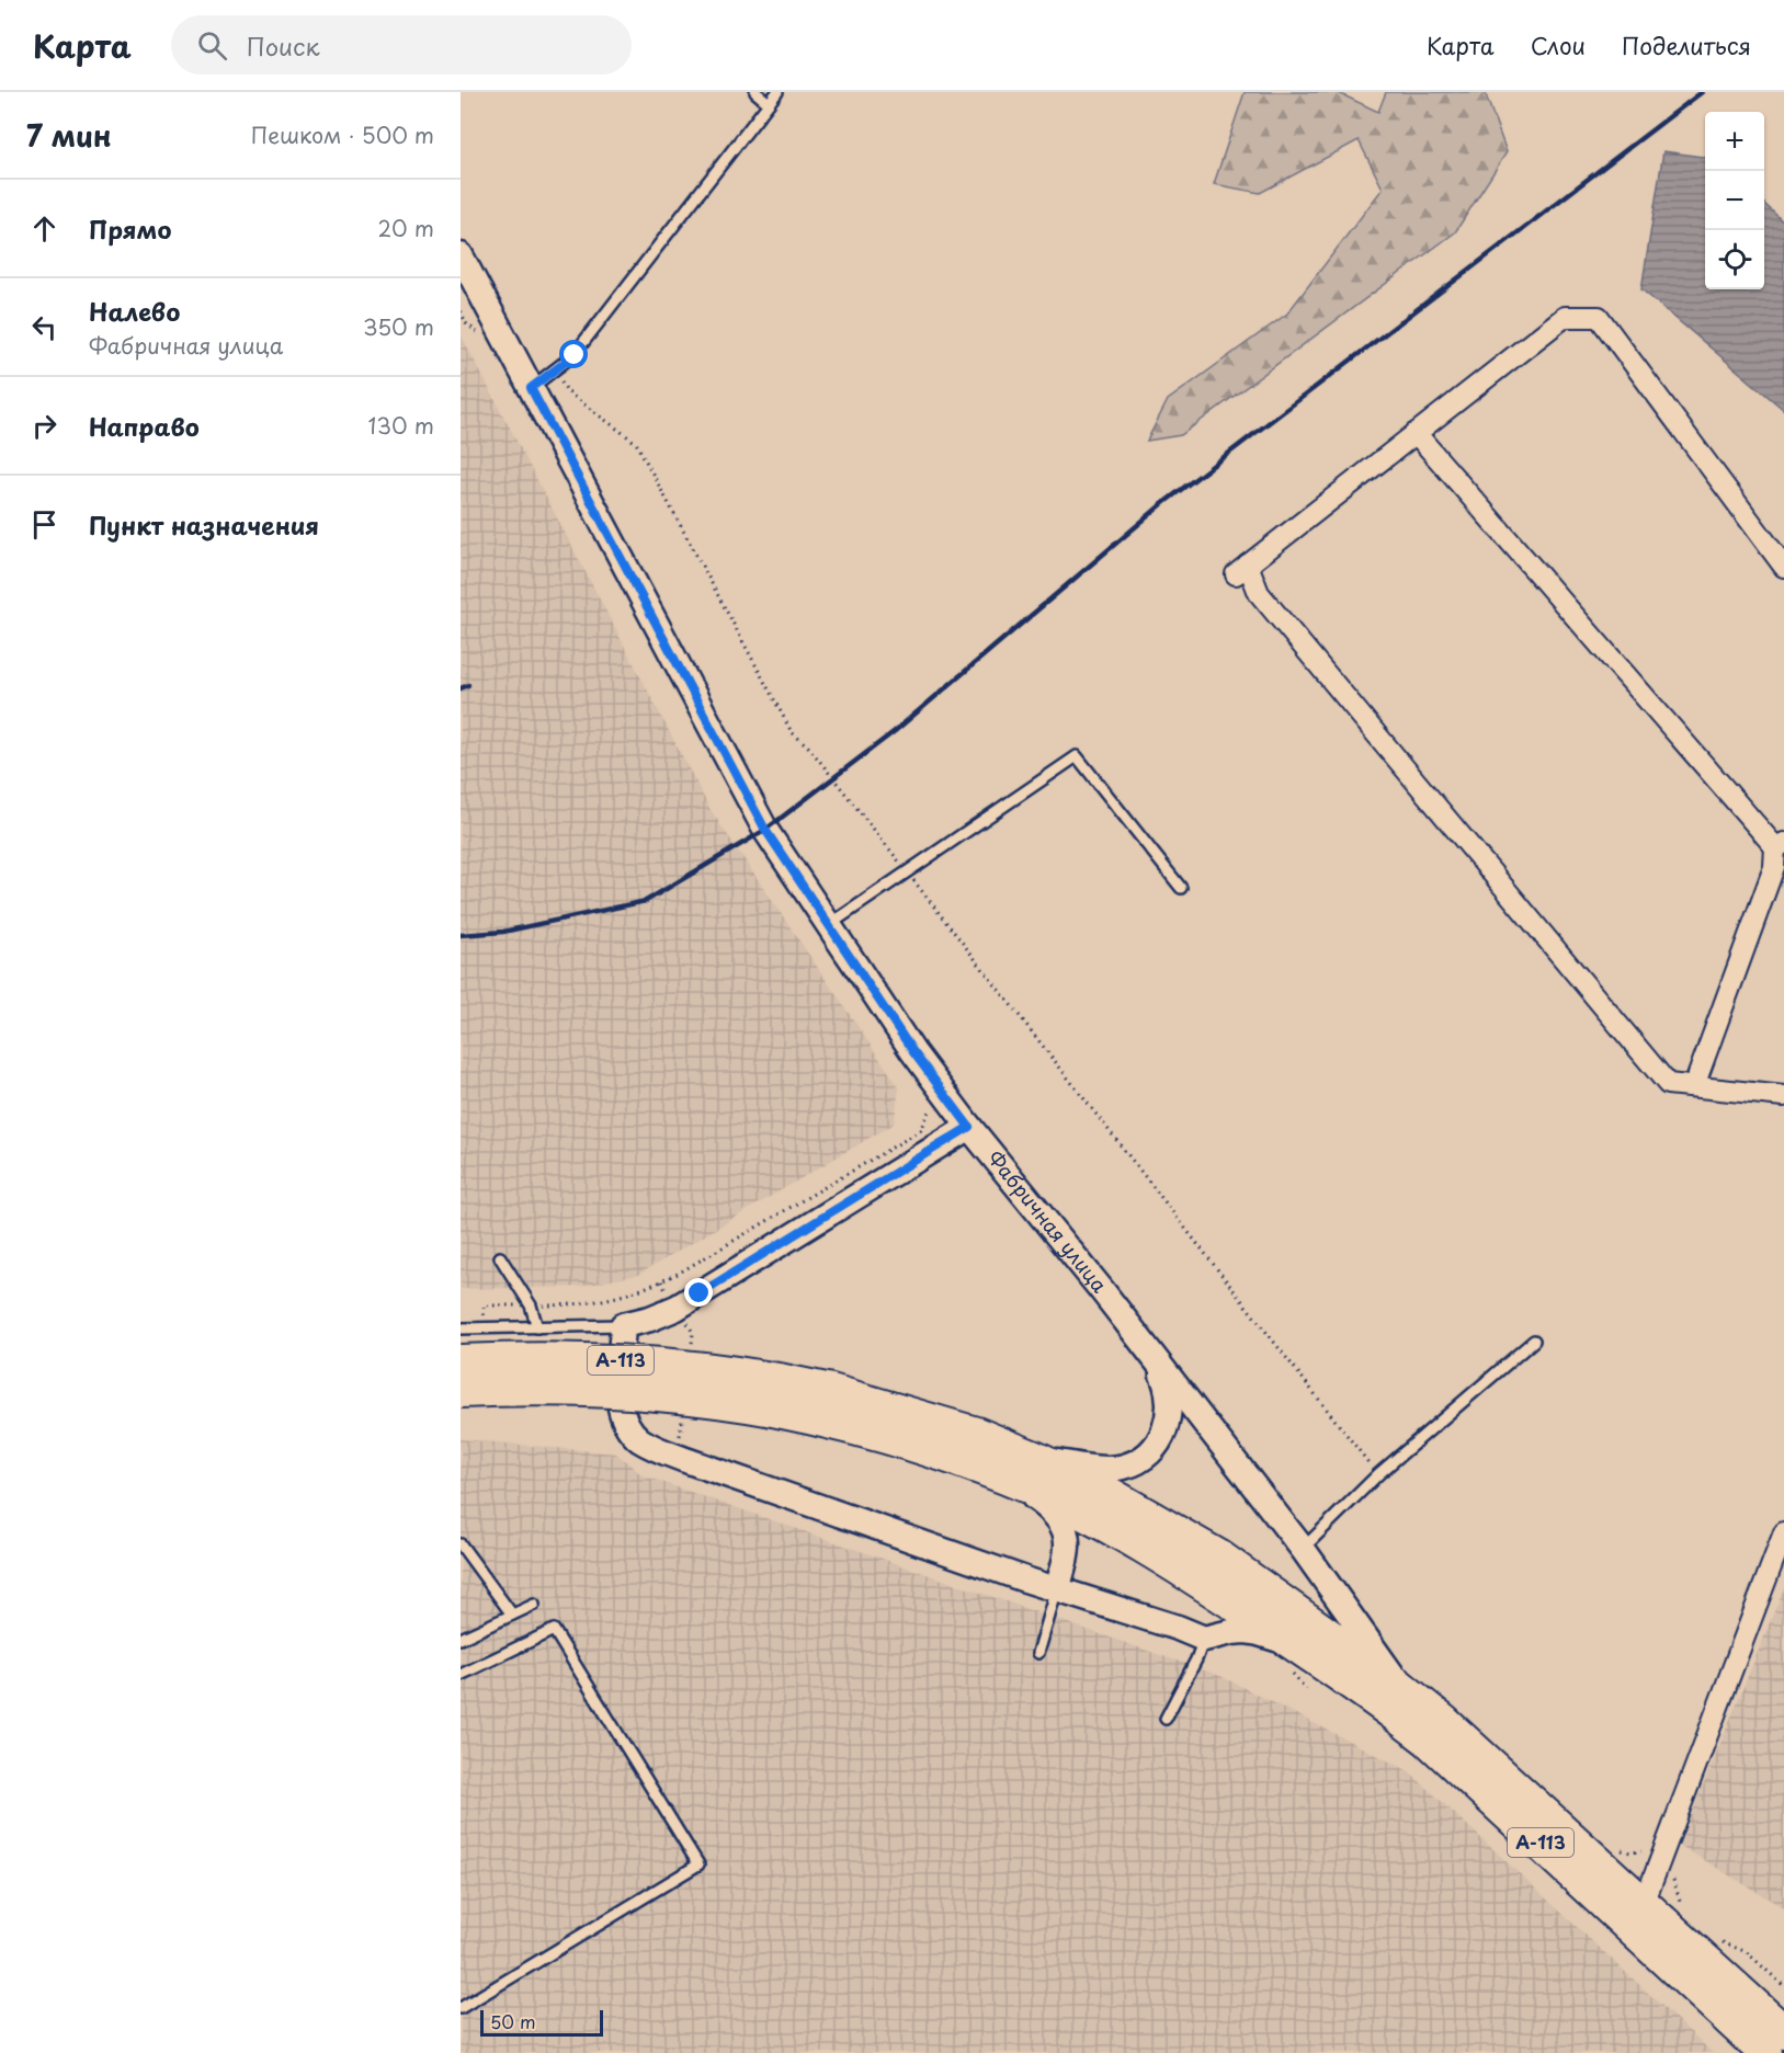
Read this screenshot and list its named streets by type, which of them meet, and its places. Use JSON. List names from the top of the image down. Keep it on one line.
{"streets":{"highway":["А-113"],"street":["Фабричная улица"]},"crossings":[["Фабричная улица","А-113"]],"scale_bar":"50 m","page":{"header":"Карта","search":"Поиск","nav":["Карта","Слои","Поделиться"],"heading":["7 мин","Пешком · 500 m"],"map_buttons":["+","−"],"list":[["Прямо","20 m"],["Налево","Фабричная улица","350 m"],["Направо","130 m"],"Пункт назначения"],"scale":"50 m"}}
